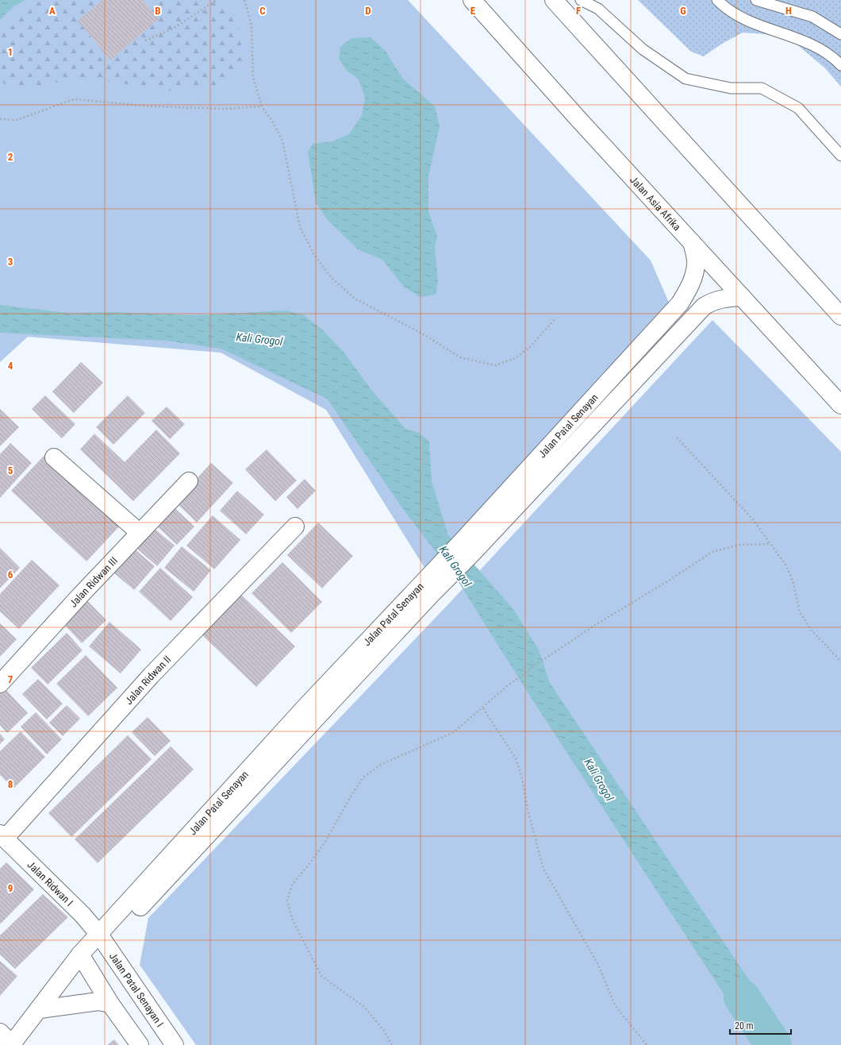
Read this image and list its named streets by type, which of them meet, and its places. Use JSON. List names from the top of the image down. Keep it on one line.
{"streets":{"main road":["Jalan Asia Afrika","Jalan Patal Senayan","Jalan Ridwan III","Jalan Ridwan II","Jalan Ridwan I","Jalan Patal Senayan I"]},"crossings":[["Jalan Asia Afrika","Jalan Patal Senayan"],["Jalan Patal Senayan","Jalan Ridwan I"],["Jalan Patal Senayan","Jalan Patal Senayan I"],["Jalan Ridwan II","Jalan Ridwan I"],["Jalan Ridwan I","Jalan Patal Senayan I"]],"water":["Kali Grogol"],"scale_bar":"20 m","grid":{"columns":["A","B","C","D","E","F","G","H"],"rows":["1","2","3","4","5","6","7","8","9"]}}
